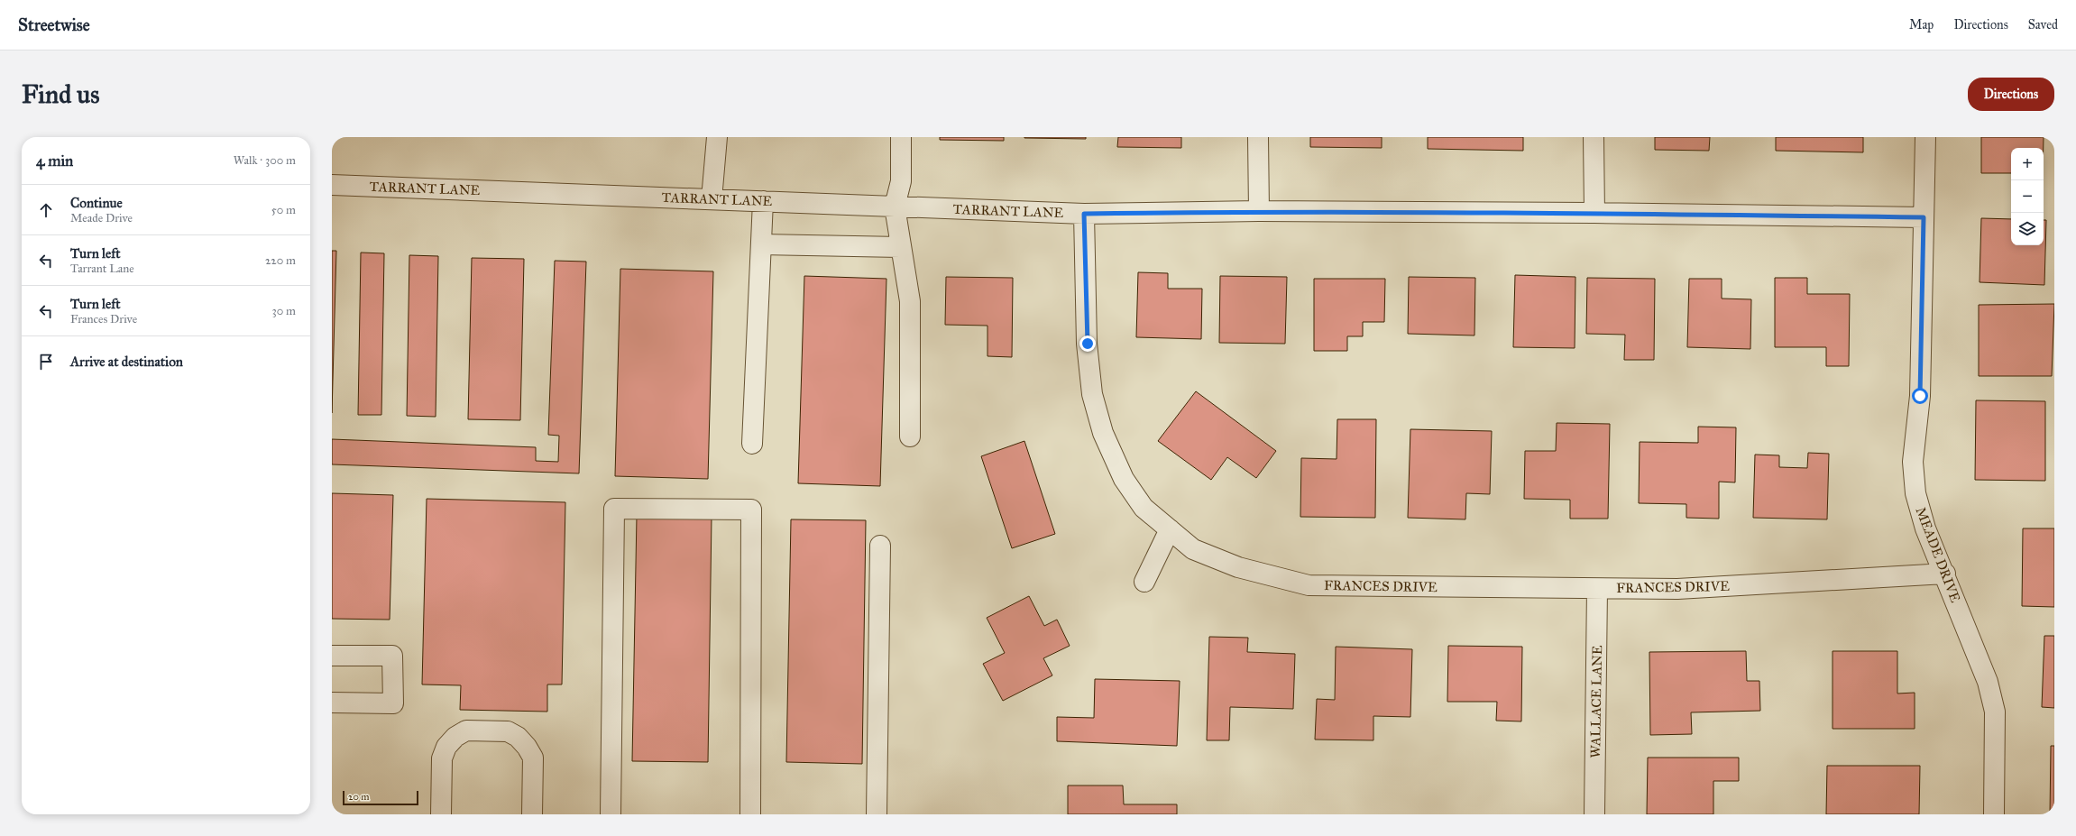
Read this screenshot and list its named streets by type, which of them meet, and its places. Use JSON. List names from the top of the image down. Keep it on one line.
{"streets":{"street":["TARRANT LANE","MEADE DRIVE","FRANCES DRIVE","WALLACE LANE"]},"crossings":[["TARRANT LANE","MEADE DRIVE"],["TARRANT LANE","FRANCES DRIVE"],["MEADE DRIVE","FRANCES DRIVE"],["FRANCES DRIVE","WALLACE LANE"]],"scale_bar":"20 m","page":{"header":"Streetwise","nav":["Map","Directions","Saved"],"buttons":"Directions","title":"Find us","heading":["4 min","Walk · 300 m"],"map_buttons":["+","−"],"list":[["Continue","Meade Drive","50 m"],["Turn left","Tarrant Lane","220 m"],["Turn left","Frances Drive","30 m"],"Arrive at destination"],"scale":"20 m"}}
